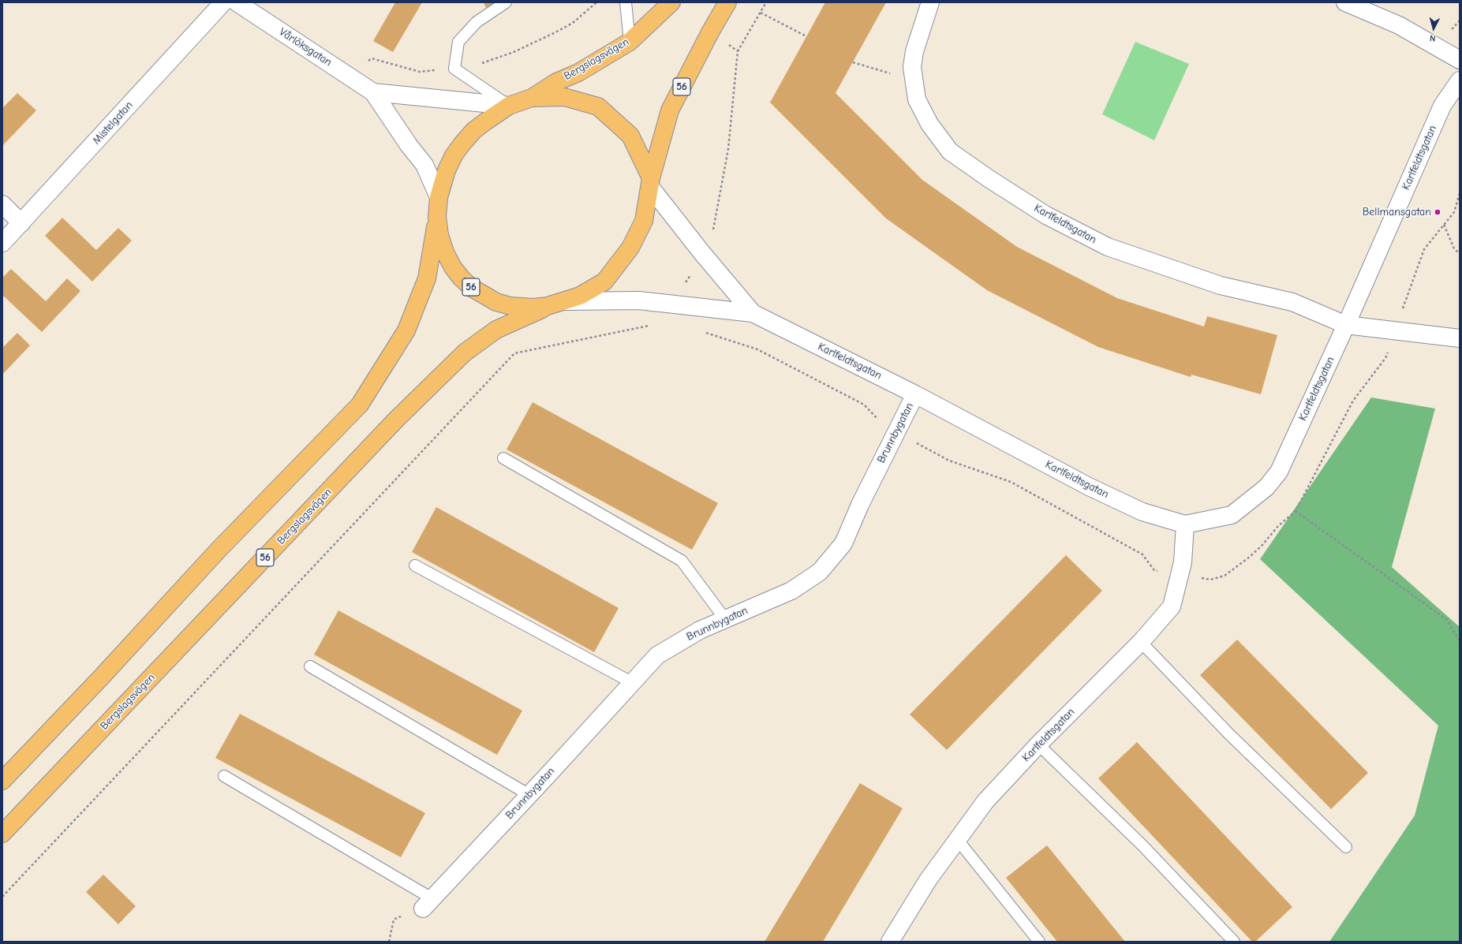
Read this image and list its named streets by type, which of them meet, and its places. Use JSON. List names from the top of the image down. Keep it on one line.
{"streets":{"highway":["Bergslagsvägen","56"],"street":["Vårlöksgatan","Mistelgatan","Karlfeldtsgatan","Brunnbygatan"]},"crossings":[["Vårlöksgatan","56"],["Bergslagsvägen","56"],["56","Karlfeldtsgatan"],["Karlfeldtsgatan","Brunnbygatan"]],"places":["Bellmansgatan"],"north":"bottom"}
